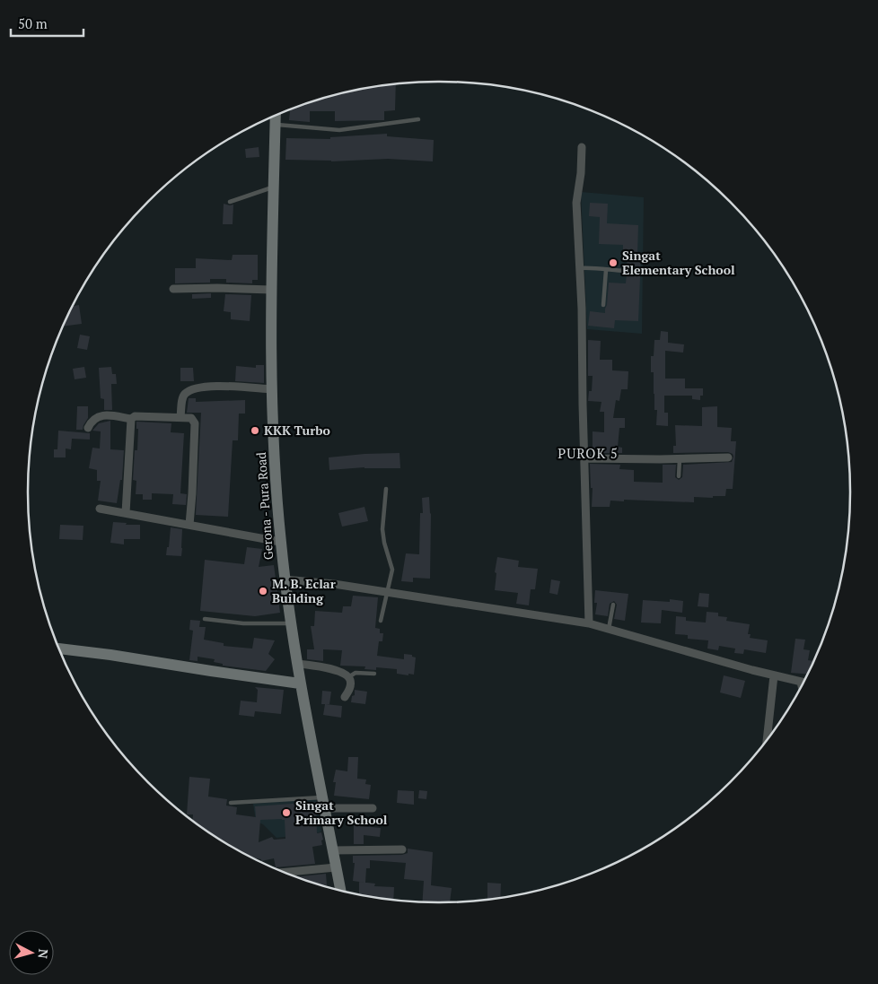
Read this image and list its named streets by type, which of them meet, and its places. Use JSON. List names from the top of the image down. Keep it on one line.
{"streets":{"main road":["Gerona - Pura Road"]},"districts":["PUROK 5"],"places":["Singat Elementary School","KKK Turbo","M. B. Eclar Building","Singat Primary School"],"scale_bar":"50 m","north":"right"}
